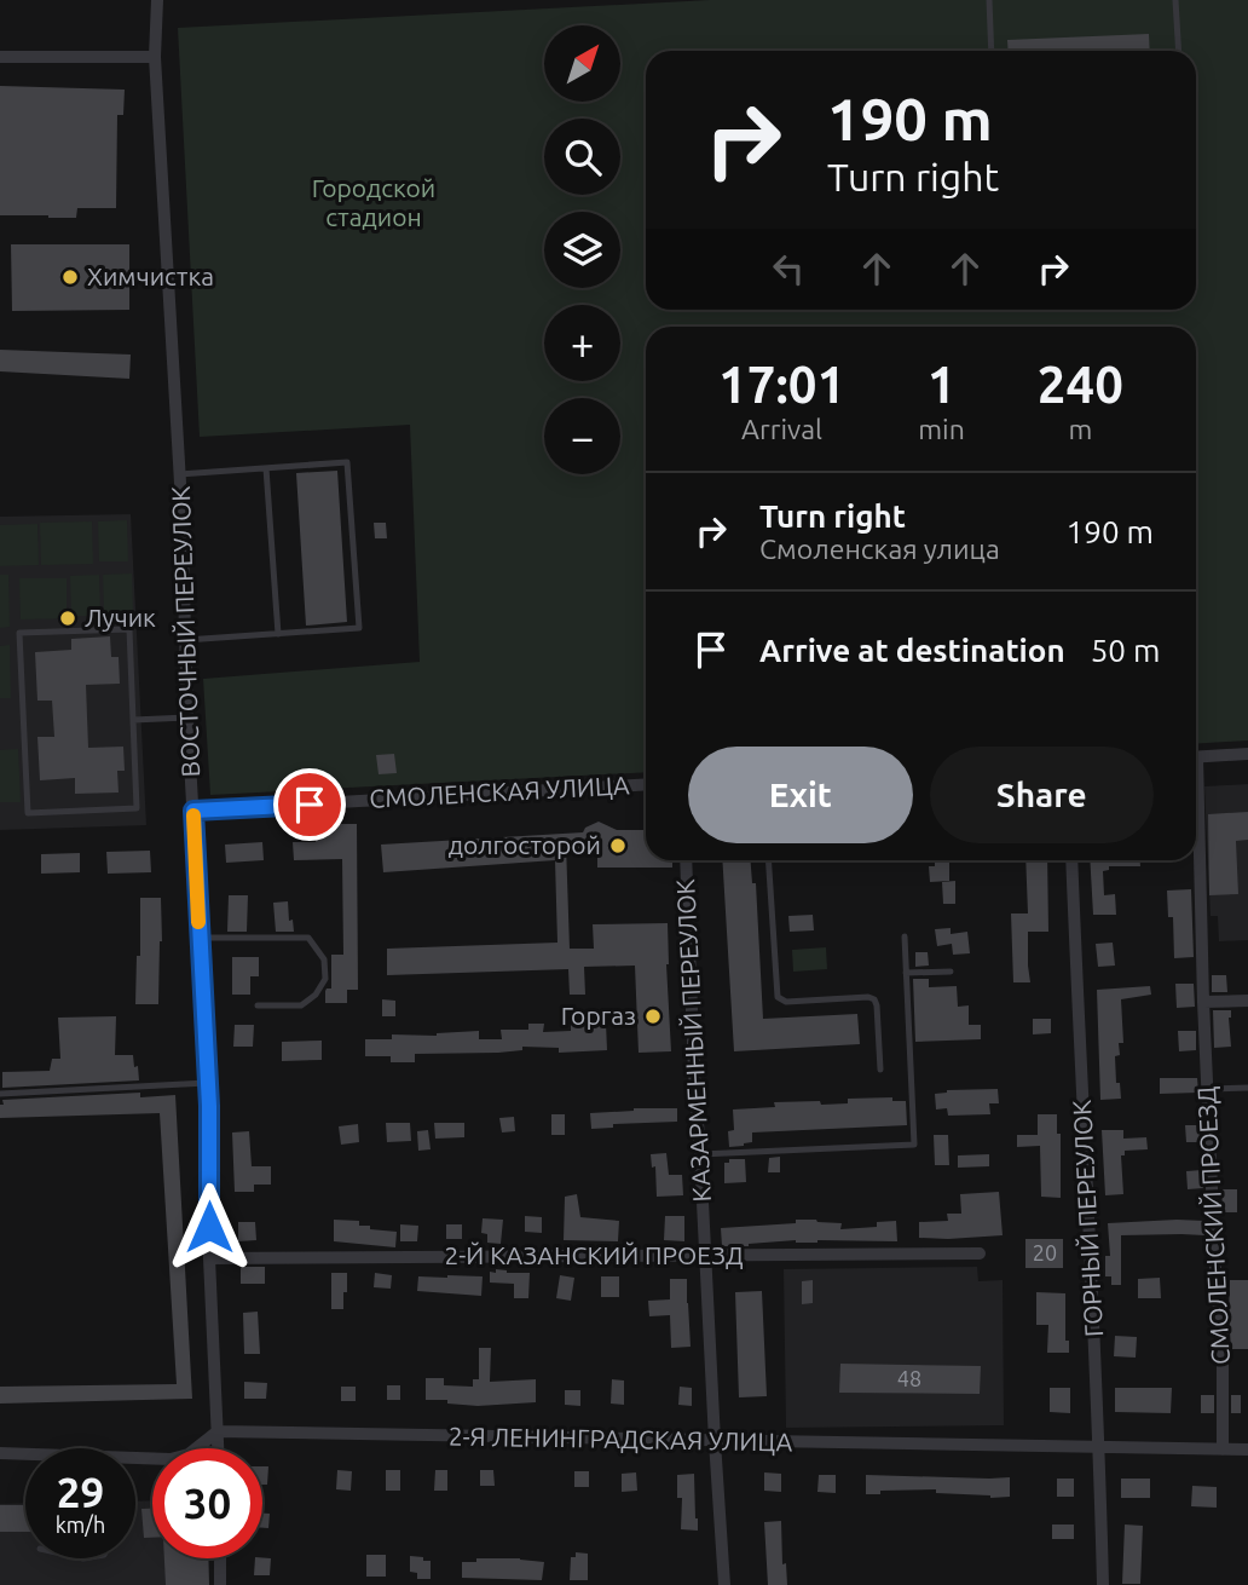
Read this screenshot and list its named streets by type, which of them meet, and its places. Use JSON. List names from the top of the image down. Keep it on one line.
{"streets":{"street":["ВОСТОЧНЫЙ ПЕРЕУЛОК","СМОЛЕНСКАЯ УЛИЦА","КАЗАРМЕННЫЙ ПЕРЕУЛОК","ГОРНЫЙ ПЕРЕУЛОК","СМОЛЕНСКИЙ ПРОЕЗД","2-Й КАЗАНСКИЙ ПРОЕЗД","2-Я ЛЕНИНГРАДСКАЯ УЛИЦА"]},"crossings":[["ВОСТОЧНЫЙ ПЕРЕУЛОК","СМОЛЕНСКАЯ УЛИЦА"],["ВОСТОЧНЫЙ ПЕРЕУЛОК","2-Й КАЗАНСКИЙ ПРОЕЗД"],["ВОСТОЧНЫЙ ПЕРЕУЛОК","2-Я ЛЕНИНГРАДСКАЯ УЛИЦА"],["КАЗАРМЕННЫЙ ПЕРЕУЛОК","2-Й КАЗАНСКИЙ ПРОЕЗД"],["КАЗАРМЕННЫЙ ПЕРЕУЛОК","2-Я ЛЕНИНГРАДСКАЯ УЛИЦА"],["ГОРНЫЙ ПЕРЕУЛОК","2-Я ЛЕНИНГРАДСКАЯ УЛИЦА"],["СМОЛЕНСКИЙ ПРОЕЗД","2-Я ЛЕНИНГРАДСКАЯ УЛИЦА"]],"parks":["Городской стадион"],"places":["Химчистка","Лучик","долгосторой","Горгаз"],"house_numbers":["20","48"],"north":"top right","page":{"map_buttons":["+","−"],"turn":["190 m","Turn right"],"eta":["17:01","Arrival","1","min","240","m"],"list":[{"name":"Turn right","note":"Смоленская улица","value":"190 m"},{"name":"Arrive at destination","value":"50 m"}],"buttons":["Exit","Share"],"speed":"29 km/h","limit":"30"}}
